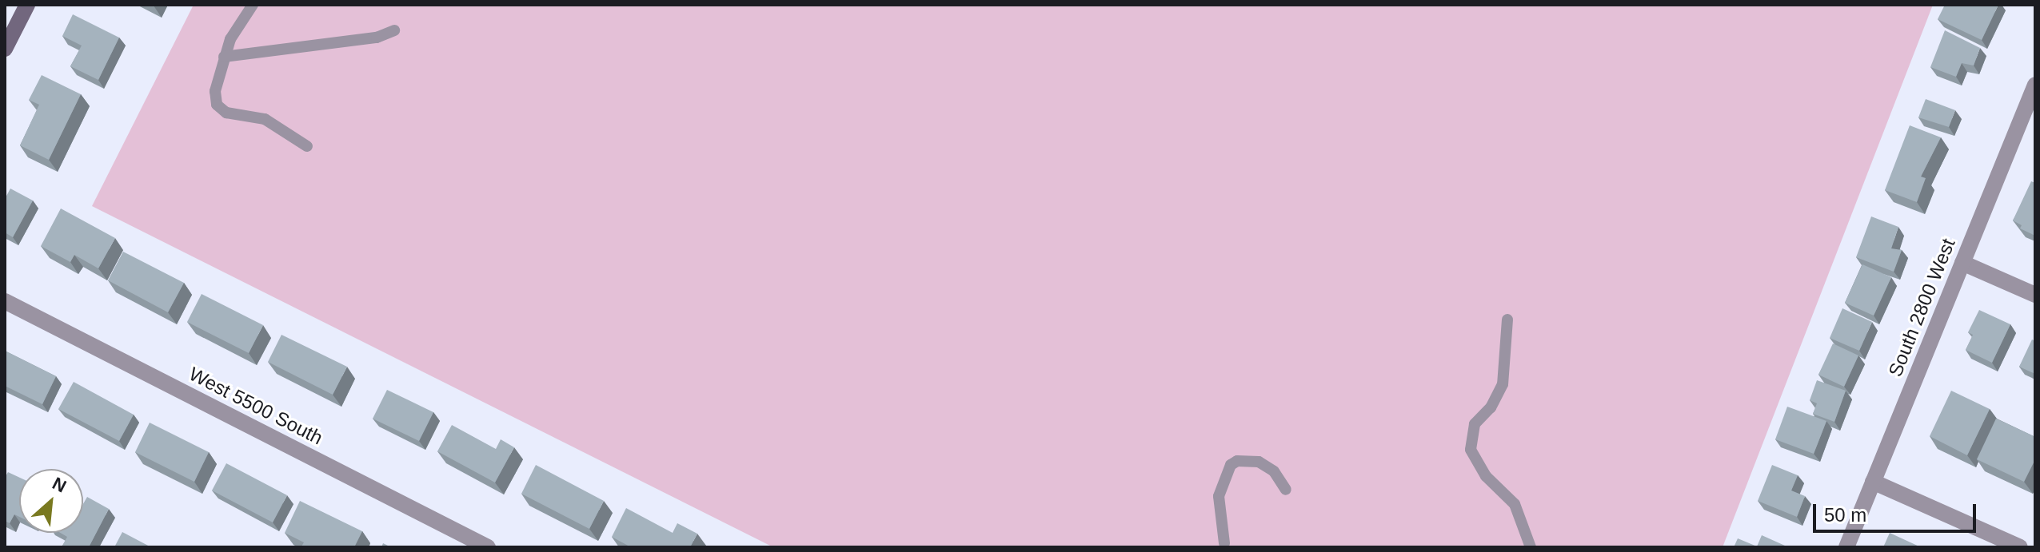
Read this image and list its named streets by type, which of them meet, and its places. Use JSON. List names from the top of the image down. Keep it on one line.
{"streets":{"street":["South 2800 West","West 5500 South"]},"scale_bar":"50 m","north":"top right"}
